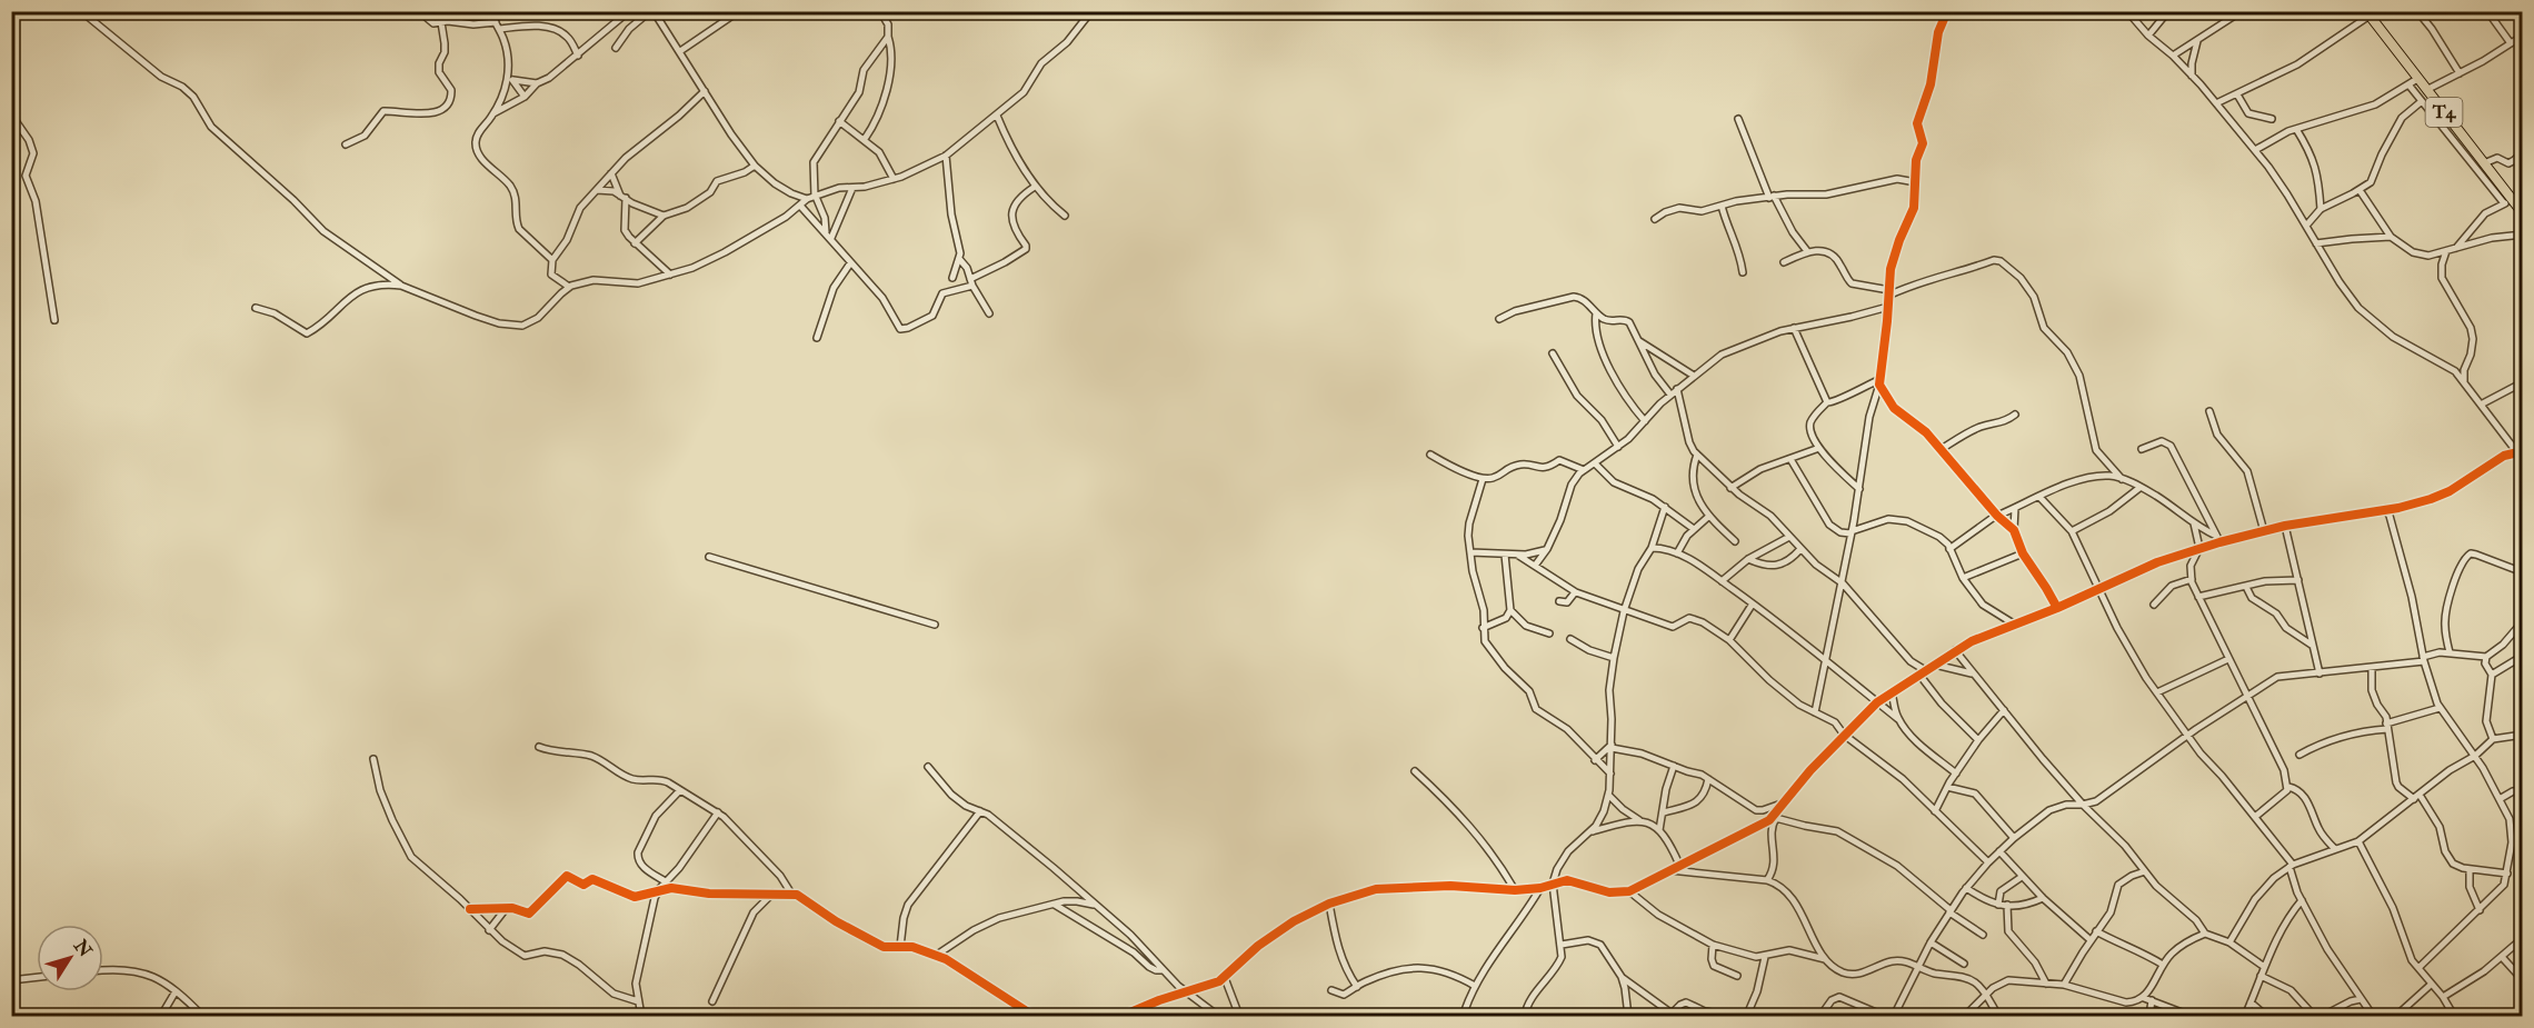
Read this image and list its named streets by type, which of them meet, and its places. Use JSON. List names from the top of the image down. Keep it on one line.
{"streets":{"highway":["T4"]},"north":"top right"}
